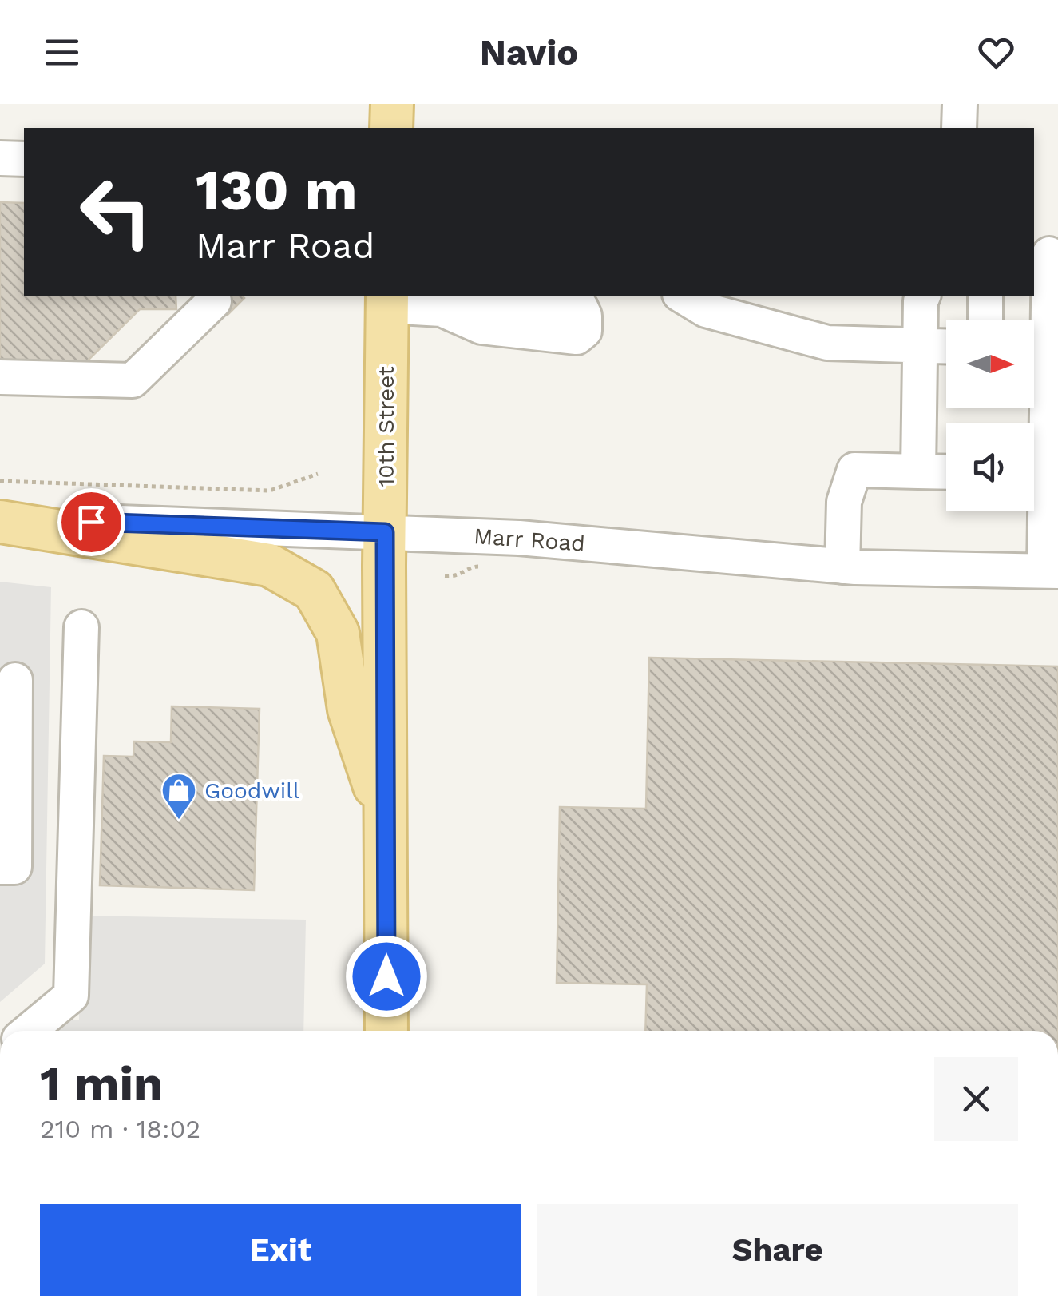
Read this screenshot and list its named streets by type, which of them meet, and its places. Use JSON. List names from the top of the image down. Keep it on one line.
{"streets":{"main road":["10th Street"],"street":["Marr Road"]},"crossings":[["10th Street","Marr Road"]],"places":{"shop":["Goodwill"]},"north":"right","page":{"header":"Navio","turn":["130 m","Marr Road"],"heading":["1 min","210 m · 18:02"],"buttons":["Exit","Share"]}}
